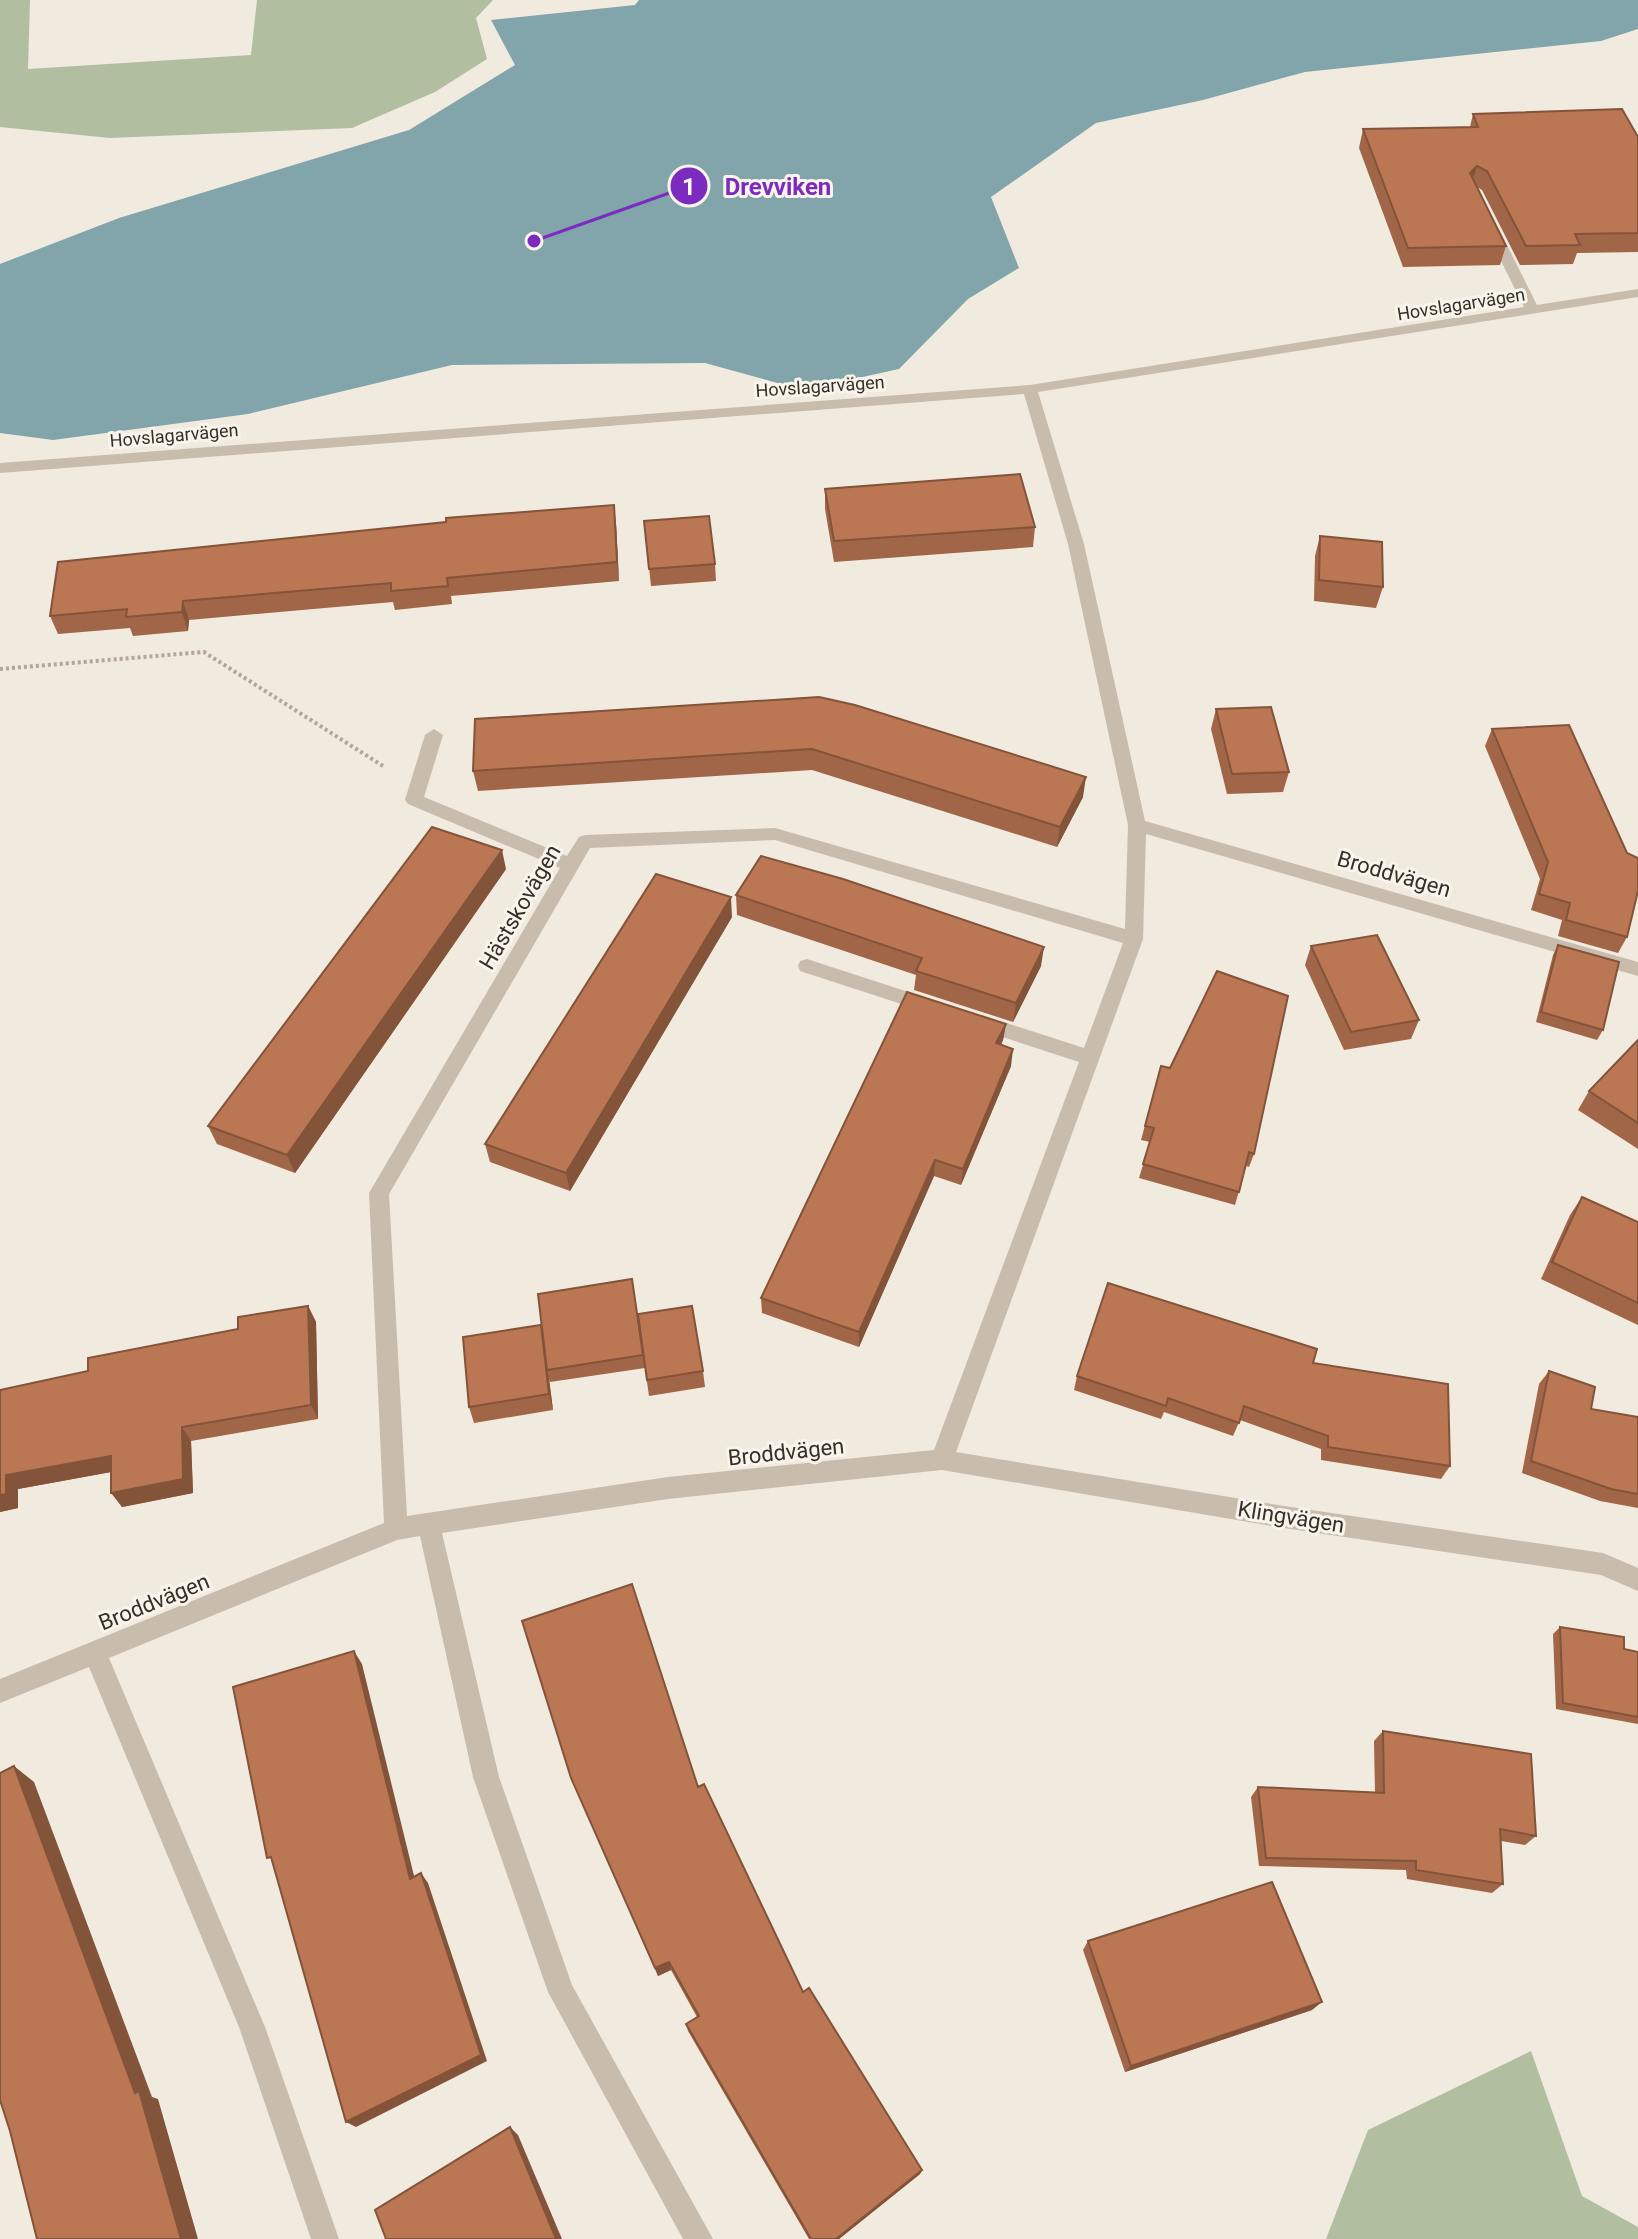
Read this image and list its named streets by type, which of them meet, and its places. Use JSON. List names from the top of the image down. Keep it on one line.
{"streets":{"street":["Hovslagarvägen","Broddvägen","Hästskovägen","Klingvägen"]},"crossings":[["Broddvägen","Hästskovägen"],["Broddvägen","Klingvägen"]],"places":["Drevviken"]}
